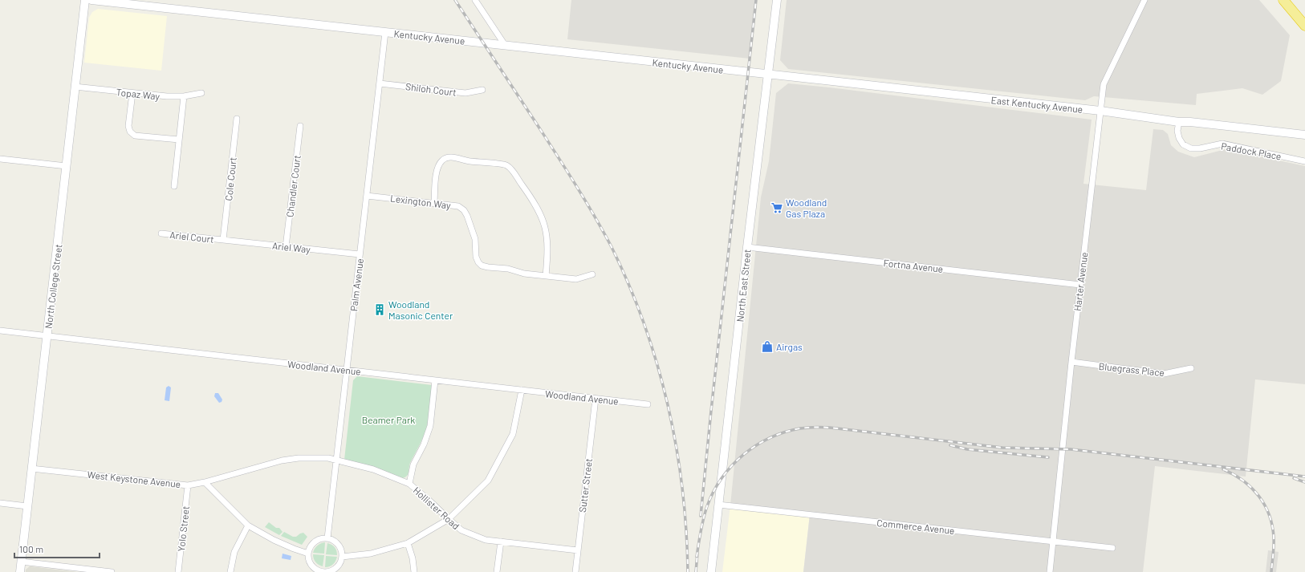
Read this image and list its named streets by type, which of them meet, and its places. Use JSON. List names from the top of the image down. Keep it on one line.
{"streets":{"street":["Kentucky Avenue","Shiloh Court","Topaz Way","East Kentucky Avenue","Paddock Place","Cole Court","Chandler Court","Lexington Way","Ariel Court","Ariel Way","Fortna Avenue","Harter Avenue","Palm Avenue","North East Street","North College Street","Woodland Avenue","Bluegrass Place","West Keystone Avenue","Sutter Street","Hollister Road","Commerce Avenue","Yolo Street"]},"crossings":[["Kentucky Avenue","East Kentucky Avenue"],["Kentucky Avenue","Palm Avenue"],["Kentucky Avenue","North East Street"],["Shiloh Court","Palm Avenue"],["Topaz Way","North College Street"],["East Kentucky Avenue","Paddock Place"],["East Kentucky Avenue","Harter Avenue"],["East Kentucky Avenue","North East Street"],["Cole Court","Ariel Court"],["Cole Court","Ariel Way"],["Chandler Court","Ariel Way"],["Lexington Way","Palm Avenue"],["Ariel Court","Ariel Way"],["Ariel Way","Palm Avenue"],["Fortna Avenue","Harter Avenue"],["Fortna Avenue","North East Street"],["Harter Avenue","Bluegrass Place"],["Harter Avenue","Commerce Avenue"],["Palm Avenue","Woodland Avenue"],["Palm Avenue","Hollister Road"],["North East Street","Commerce Avenue"],["North College Street","Woodland Avenue"],["North College Street","West Keystone Avenue"],["Woodland Avenue","Sutter Street"],["West Keystone Avenue","Hollister Road"],["West Keystone Avenue","Yolo Street"],["Sutter Street","Hollister Road"]],"parks":["Beamer Park"],"places":{"supermarket":["Woodland Gas Plaza"],"building":["Woodland Masonic Center"],"shop":["Airgas"]},"scale_bar":"100 m"}
